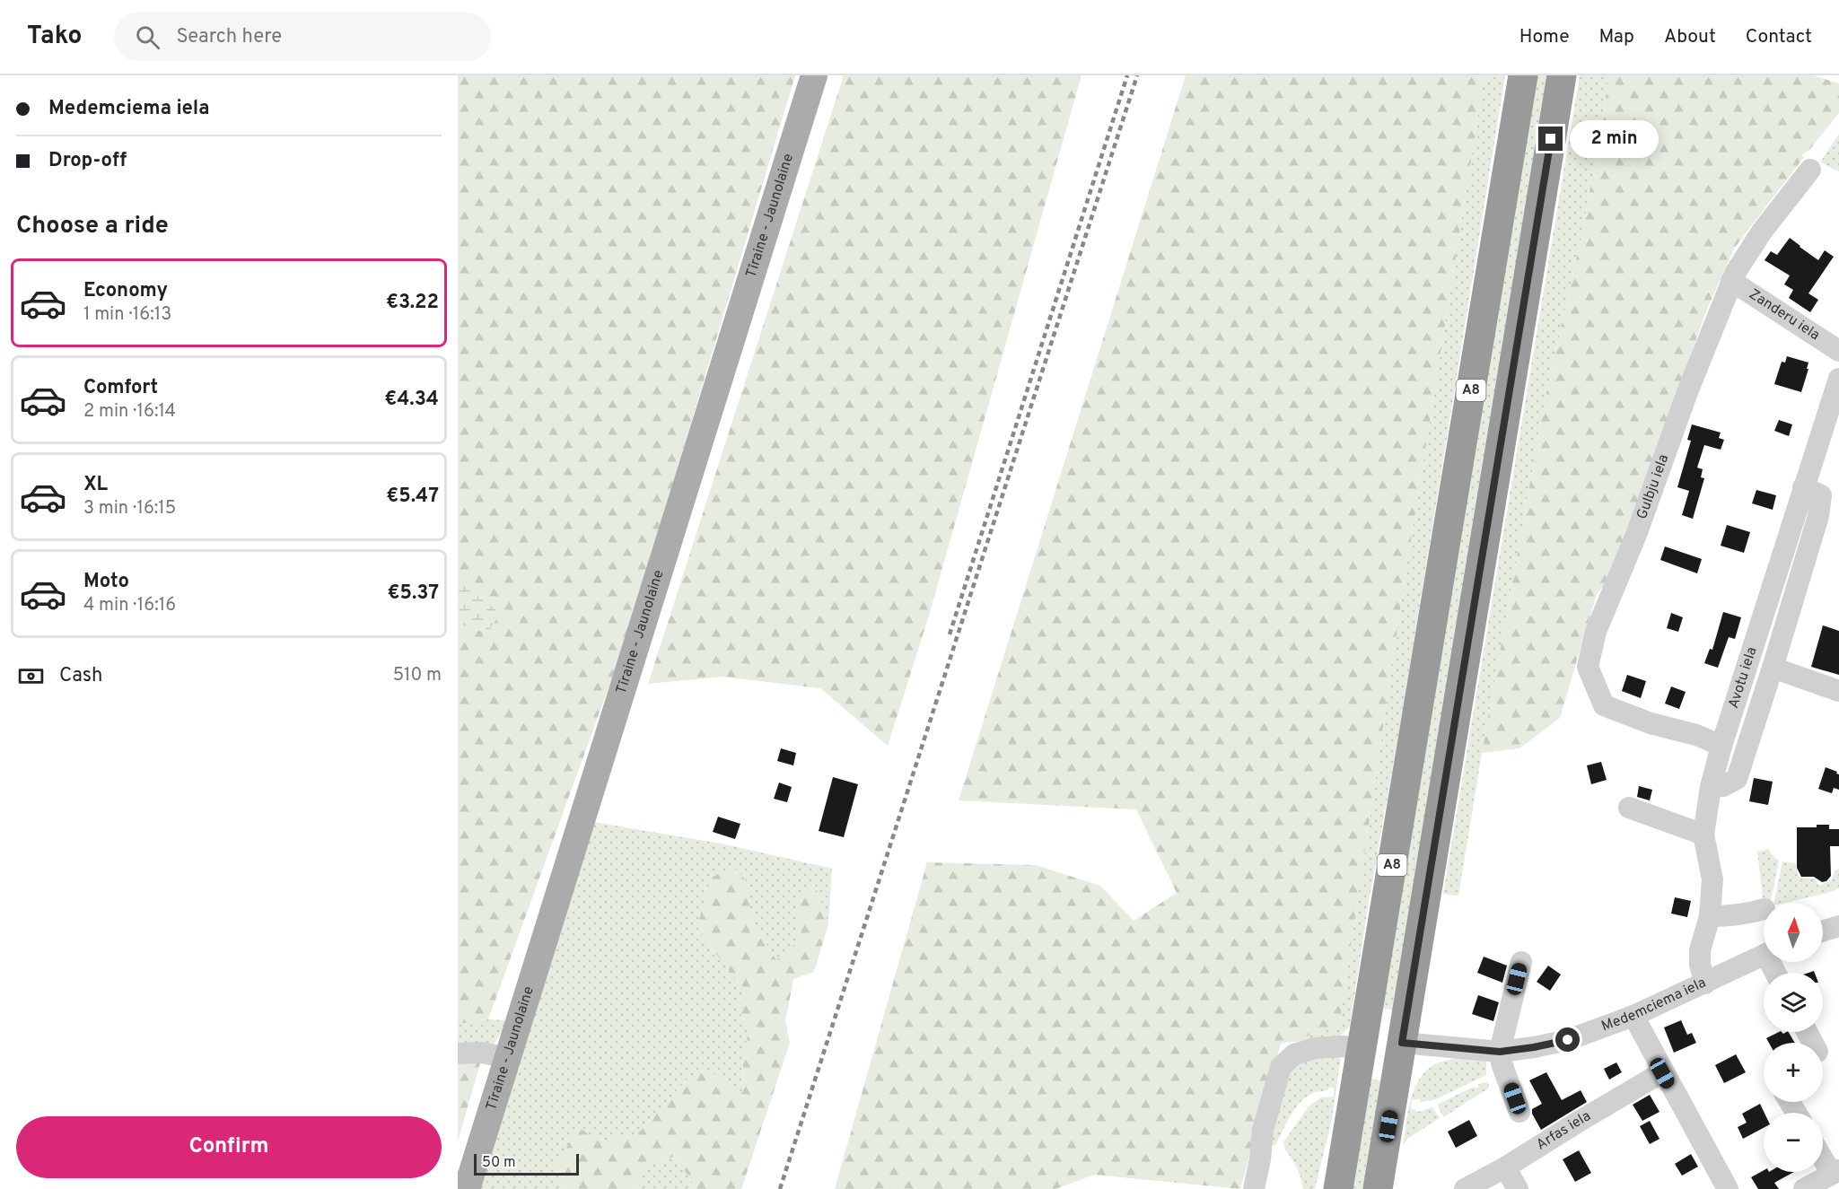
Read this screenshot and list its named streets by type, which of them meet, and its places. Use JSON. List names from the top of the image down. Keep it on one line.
{"streets":{"highway":["A8"],"main road":["Tīraine - Jaunolaine"],"street":["Zanderu iela","Gulbju iela","Avotu iela","Medemciema iela","Arfas iela"]},"crossings":[["Zanderu iela","Gulbju iela"],["A8","Medemciema iela"],["Gulbju iela","Avotu iela"],["Avotu iela","Medemciema iela"]],"scale_bar":"50 m","north":"top","page":{"header":"Tako","search":"Search here","nav":["Home","Map","About","Contact"],"banner":["Medemciema iela","Drop-off"],"bubble":"2 min","heading":"Choose a ride","list":[{"name":"Economy","note":"1 min · 16:13","value":"€3.22"},{"name":"Comfort","note":"2 min · 16:14","value":"€4.34"},{"name":"XL","note":"3 min · 16:15","value":"€5.47"},{"name":"Moto","note":"4 min · 16:16","value":"€5.37"}],"pay":["Cash","510 m"],"map_buttons":["+","−"],"buttons":"Confirm","scale":"50 m"}}
